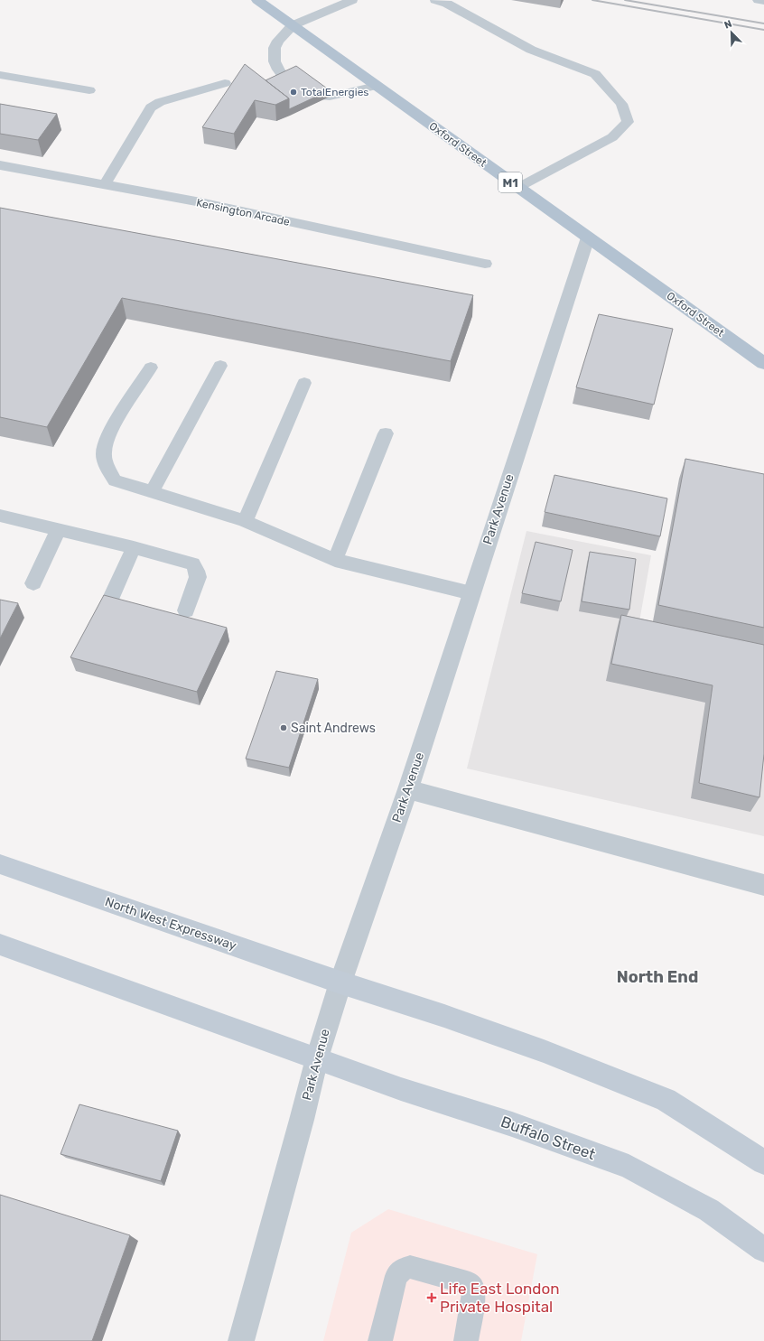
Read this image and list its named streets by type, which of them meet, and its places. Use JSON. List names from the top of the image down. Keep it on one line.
{"streets":{"main road":["Oxford Street","M1","North West Expressway","Buffalo Street"],"street":["Park Avenue"],"lane":["Kensington Arcade"]},"crossings":[["Oxford Street","Park Avenue"],["Park Avenue","North West Expressway"],["Park Avenue","Buffalo Street"]],"districts":["North End"],"places":{"other":["TotalEnergies","Saint Andrews"],"health":["Life East London Private Hospital"]},"north":"top left"}
